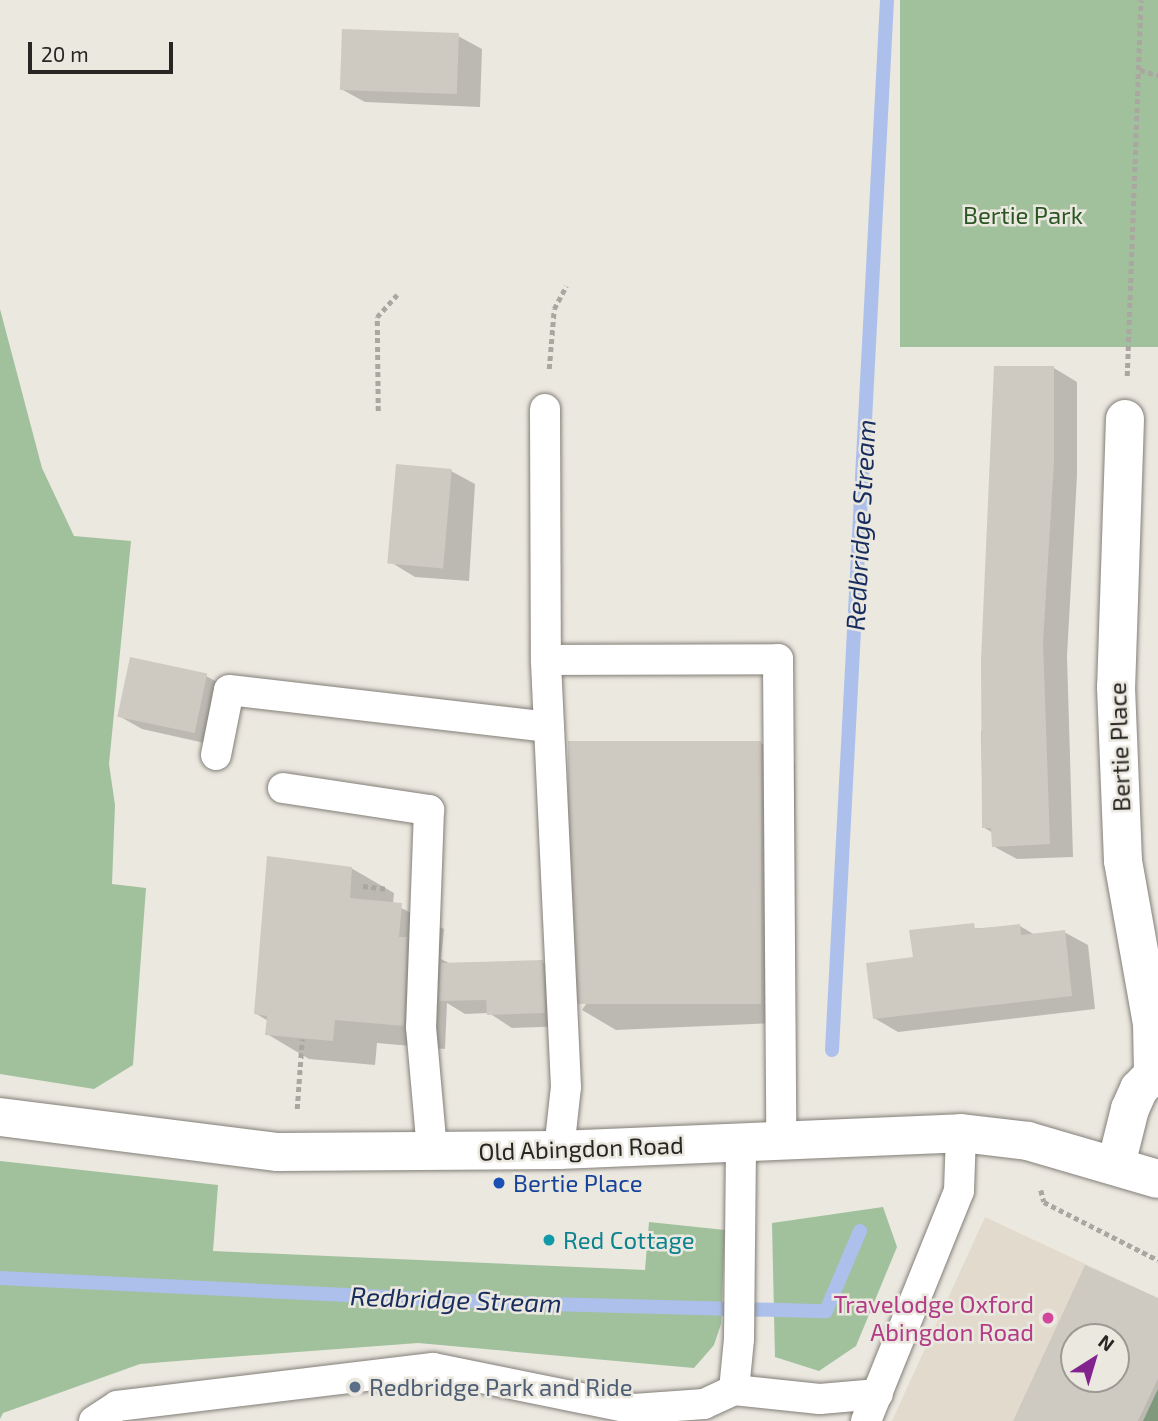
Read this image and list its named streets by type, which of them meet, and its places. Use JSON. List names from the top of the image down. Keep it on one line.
{"streets":{"street":["Bertie Place","Old Abingdon Road"]},"water":["Redbridge Stream"],"parks":["Bertie Park"],"places":["Bertie Place","Red Cottage","Travelodge Oxford Abingdon Road","Redbridge Park and Ride"],"scale_bar":"20 m","north":"top right"}
